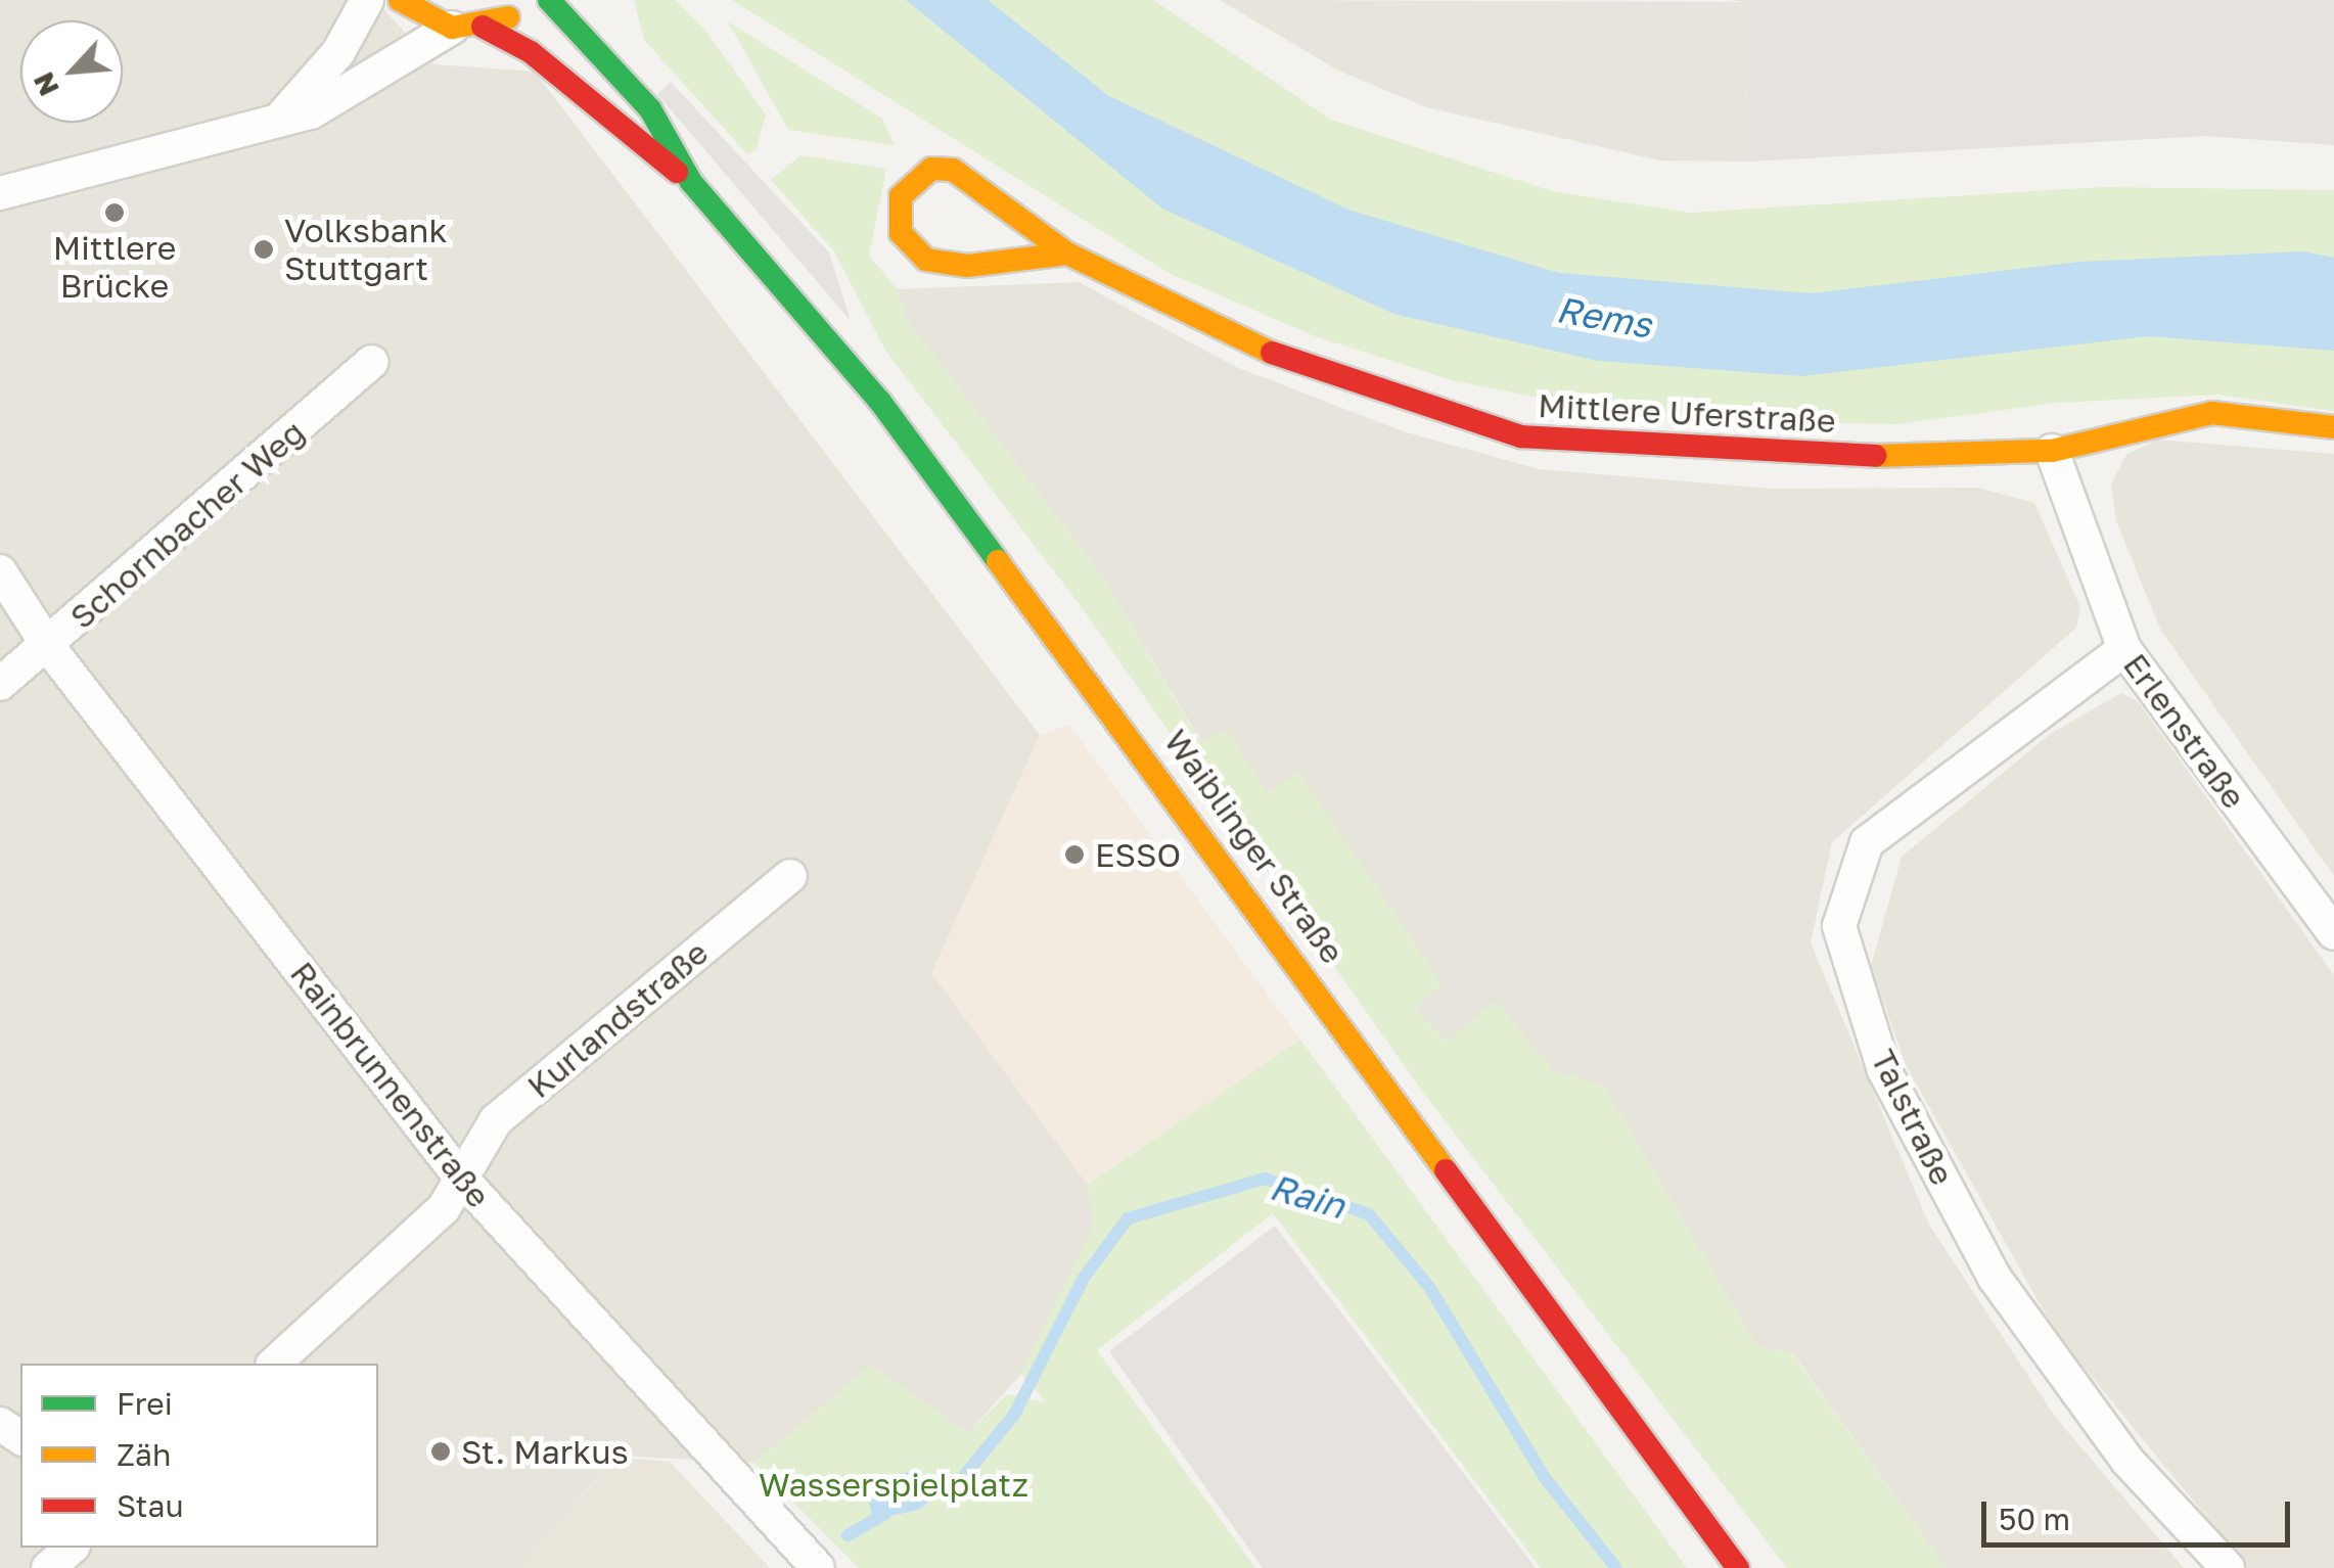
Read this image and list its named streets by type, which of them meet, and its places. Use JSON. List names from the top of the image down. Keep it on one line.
{"streets":{"main road":["Mittlere Uferstraße","Waiblinger Straße"],"street":["Schornbacher Weg","Erlenstraße","Kurlandstraße","Rainbrunnenstraße","Talstraße"]},"crossings":[["Mittlere Uferstraße","Erlenstraße"],["Schornbacher Weg","Rainbrunnenstraße"],["Erlenstraße","Talstraße"],["Kurlandstraße","Rainbrunnenstraße"]],"water":["Rems","Rain"],"parks":["Wasserspielplatz"],"places":["Mittlere Brücke","Volksbank Stuttgart","ESSO","St. Markus"],"legend":["Frei","Zäh","Stau"],"scale_bar":"50 m","north":"bottom left"}
